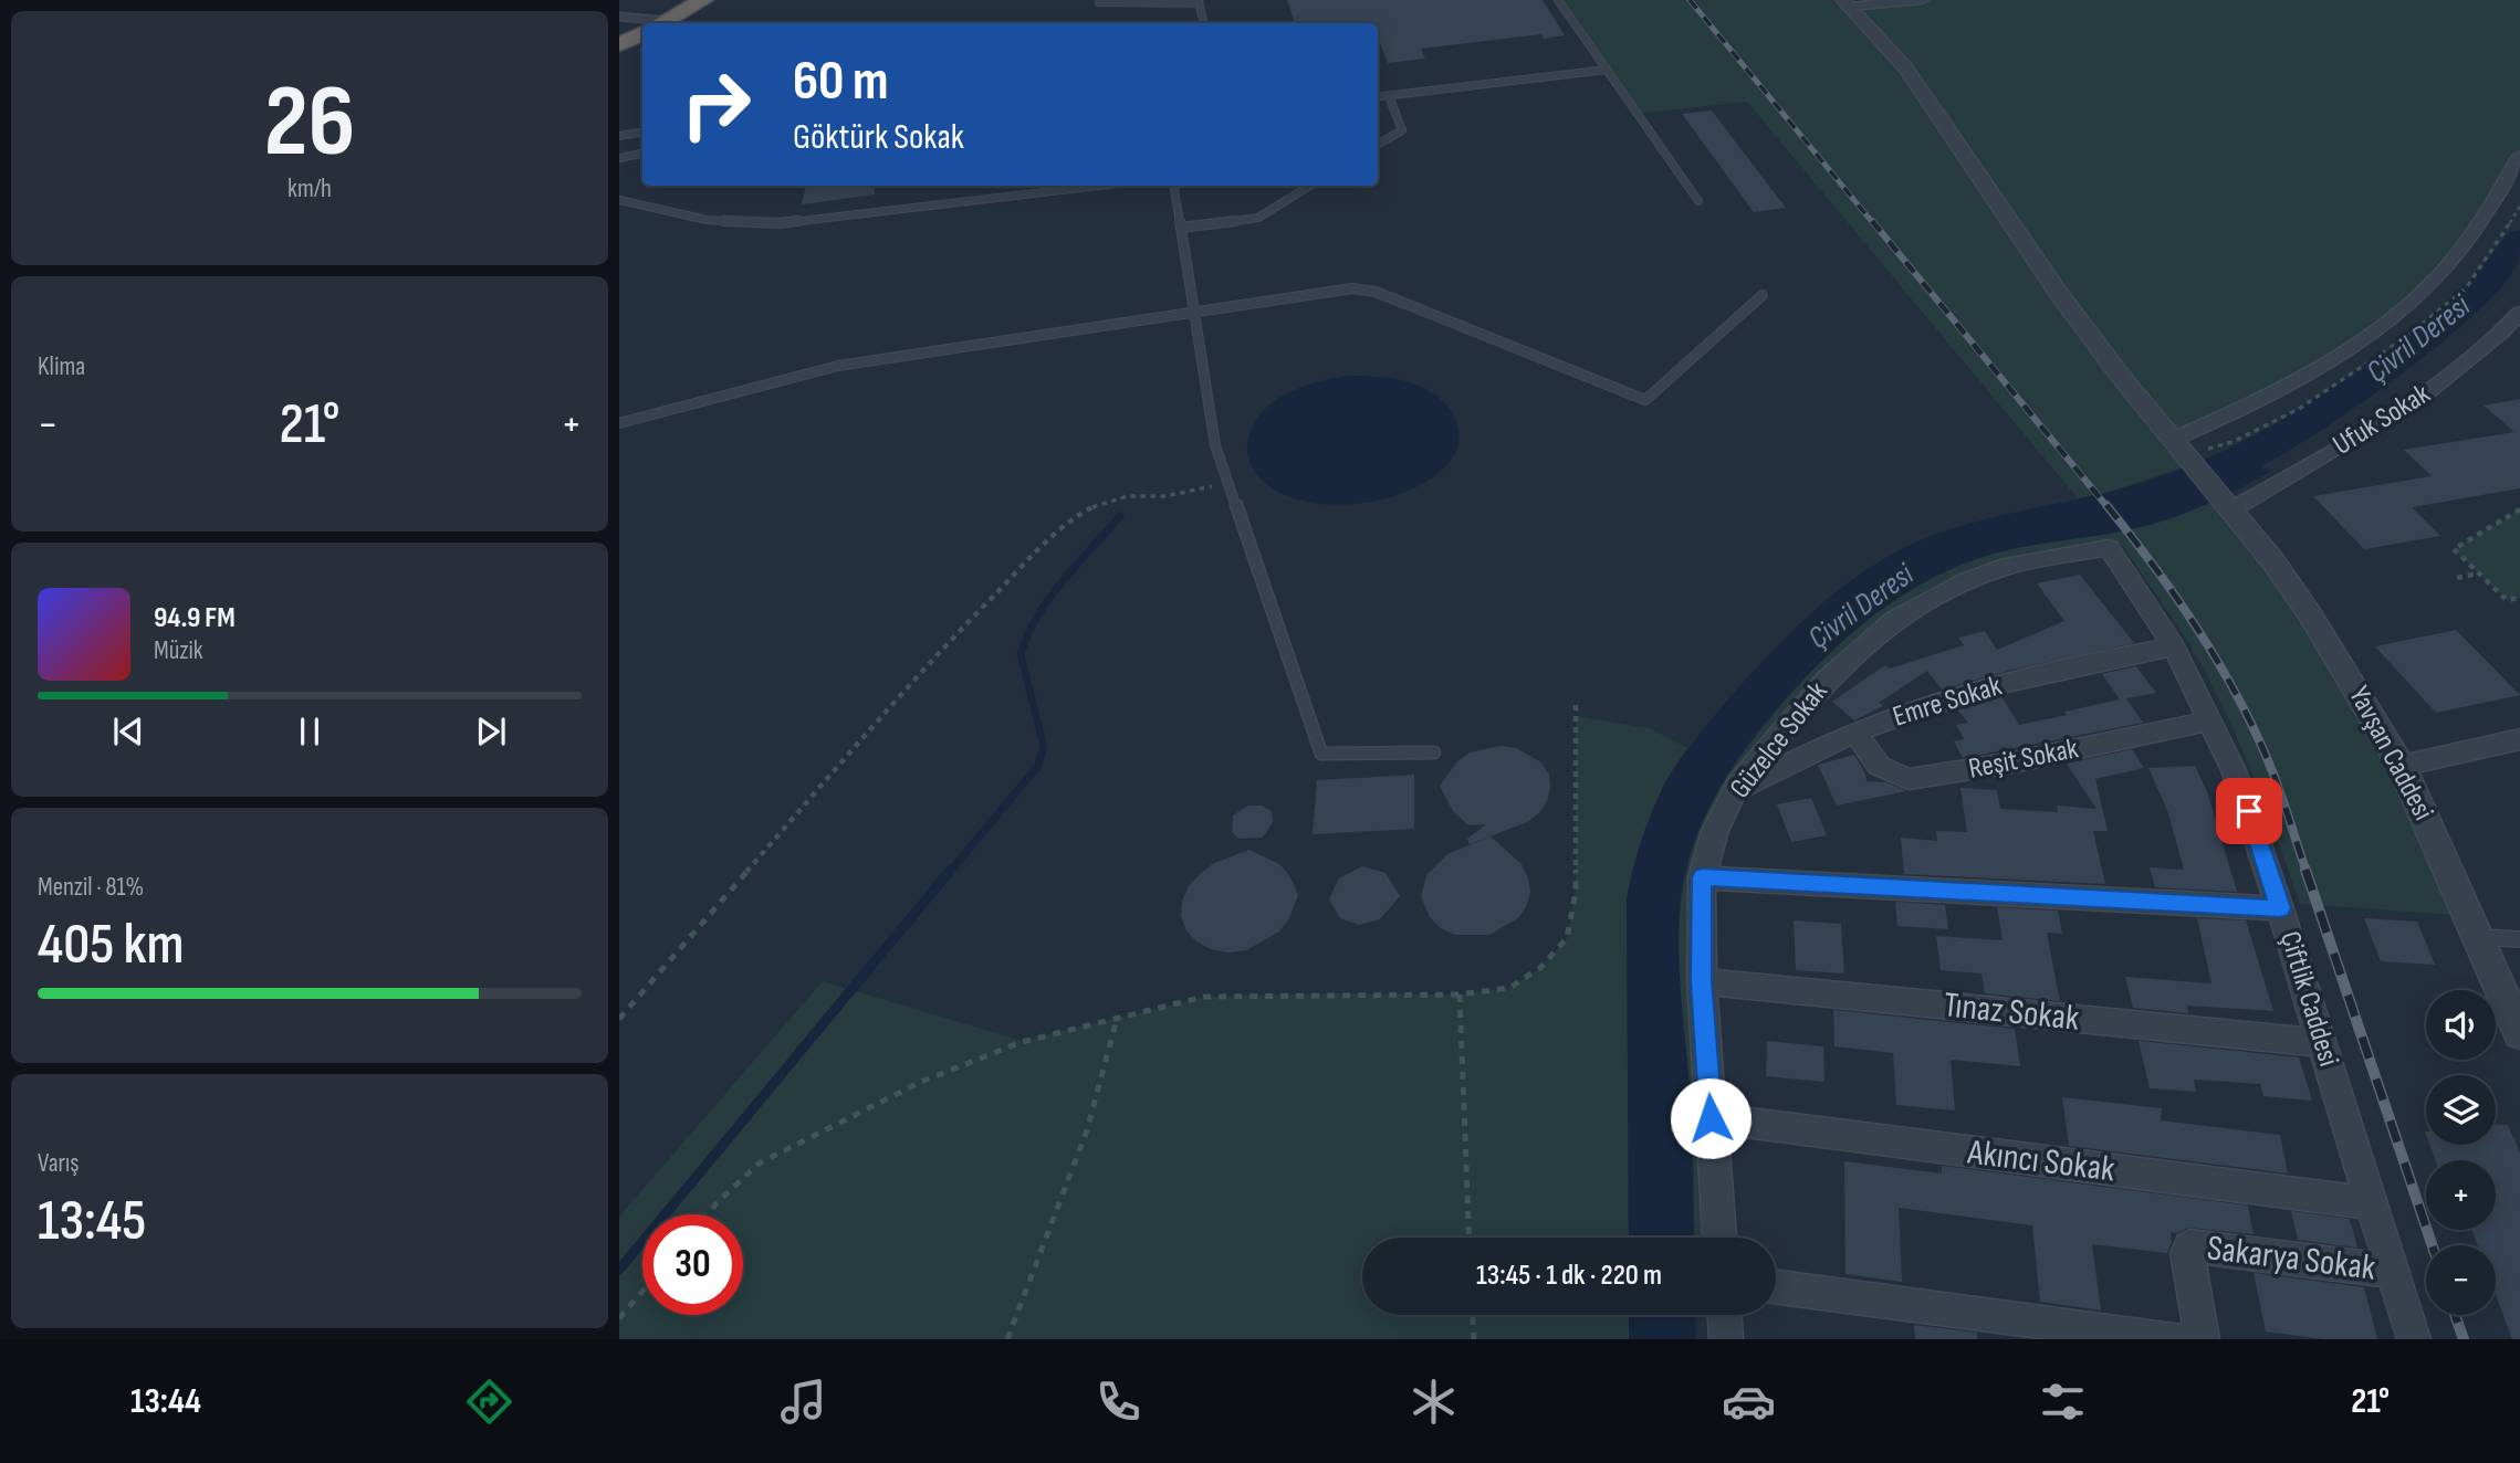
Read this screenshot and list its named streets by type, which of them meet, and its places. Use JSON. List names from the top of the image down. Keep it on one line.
{"streets":{"street":["Ufuk Sokak","Emre Sokak","Güzelce Sokak","Yavşan Caddesi","Reşit Sokak","Çiftlik Caddesi","Tınaz Sokak","Akıncı Sokak","Sakarya Sokak"]},"crossings":[["Ufuk Sokak","Yavşan Caddesi"],["Emre Sokak","Güzelce Sokak"],["Emre Sokak","Reşit Sokak"],["Emre Sokak","Çiftlik Caddesi"],["Güzelce Sokak","Çiftlik Caddesi"],["Güzelce Sokak","Tınaz Sokak"],["Güzelce Sokak","Akıncı Sokak"],["Reşit Sokak","Çiftlik Caddesi"],["Çiftlik Caddesi","Tınaz Sokak"],["Çiftlik Caddesi","Akıncı Sokak"],["Çiftlik Caddesi","Sakarya Sokak"]],"water":["Çivril Deresi"],"page":{"tile":[["26","km/h"],"Klima",["Menzil · 81%","405 km"],["Varış","13:45"]],"turn":["60 m","Göktürk Sokak"],"heat":["−","21°","+"],"song":["94.9 FM","Müzik"],"map_buttons":["+","−"],"limit":"30","trip":"13:45 · 1 dk · 220 m","tabs":["13:44","21°"]}}
